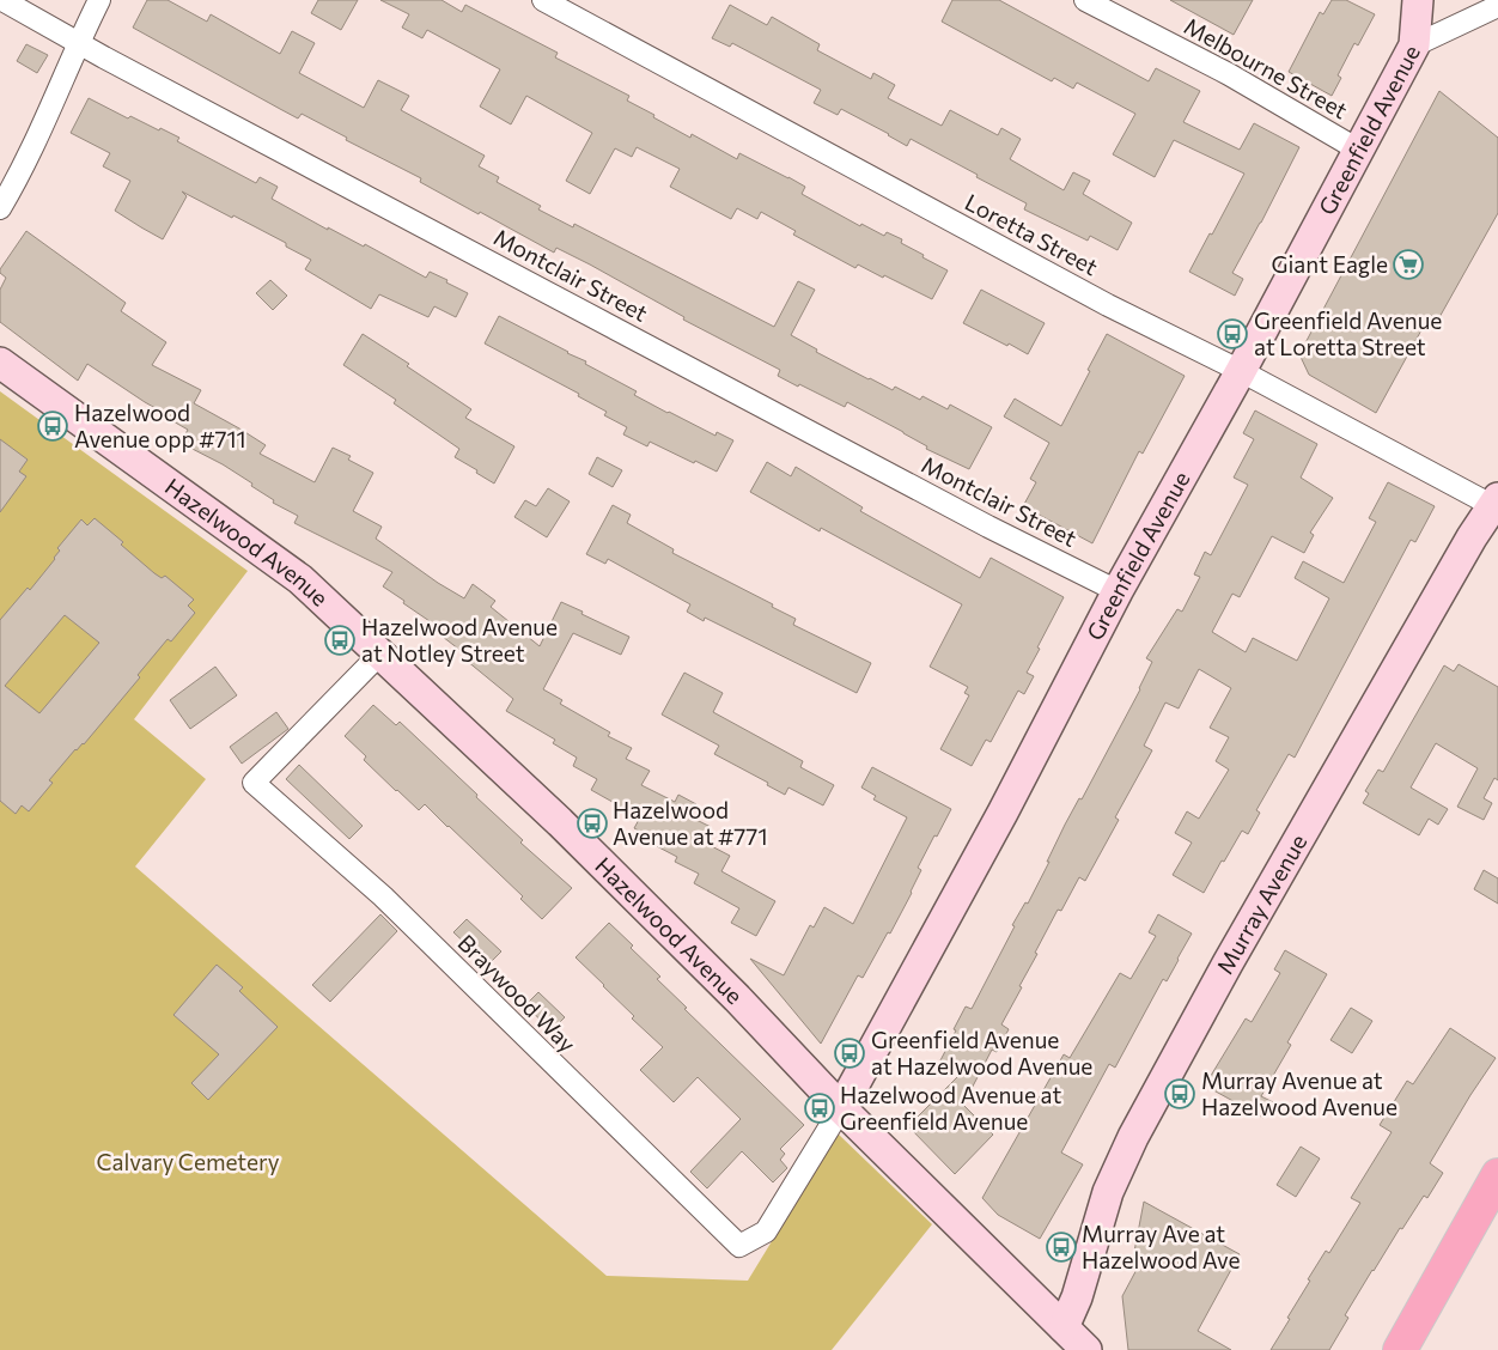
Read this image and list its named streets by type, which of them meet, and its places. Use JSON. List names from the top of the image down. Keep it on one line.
{"streets":{"main road":["Greenfield Avenue","Hazelwood Avenue","Murray Avenue"],"street":["Melbourne Street","Loretta Street","Montclair Street","Braywood Way"]},"crossings":[["Melbourne Street","Greenfield Avenue"],["Greenfield Avenue","Loretta Street"],["Greenfield Avenue","Montclair Street"],["Greenfield Avenue","Hazelwood Avenue"],["Greenfield Avenue","Braywood Way"],["Loretta Street","Murray Avenue"],["Hazelwood Avenue","Murray Avenue"],["Hazelwood Avenue","Braywood Way"]],"parks":["Calvary Cemetery"],"places":{"supermarket":["Giant Eagle"],"bus stop":["Greenfield Avenue at Loretta Street","Hazelwood Avenue opp #711","Hazelwood Avenue at Notley Street","Hazelwood Avenue at #771","Greenfield Avenue at Hazelwood Avenue","Murray Avenue at Hazelwood Avenue","Hazelwood Avenue at Greenfield Avenue","Murray Ave at Hazelwood Ave"]}}
